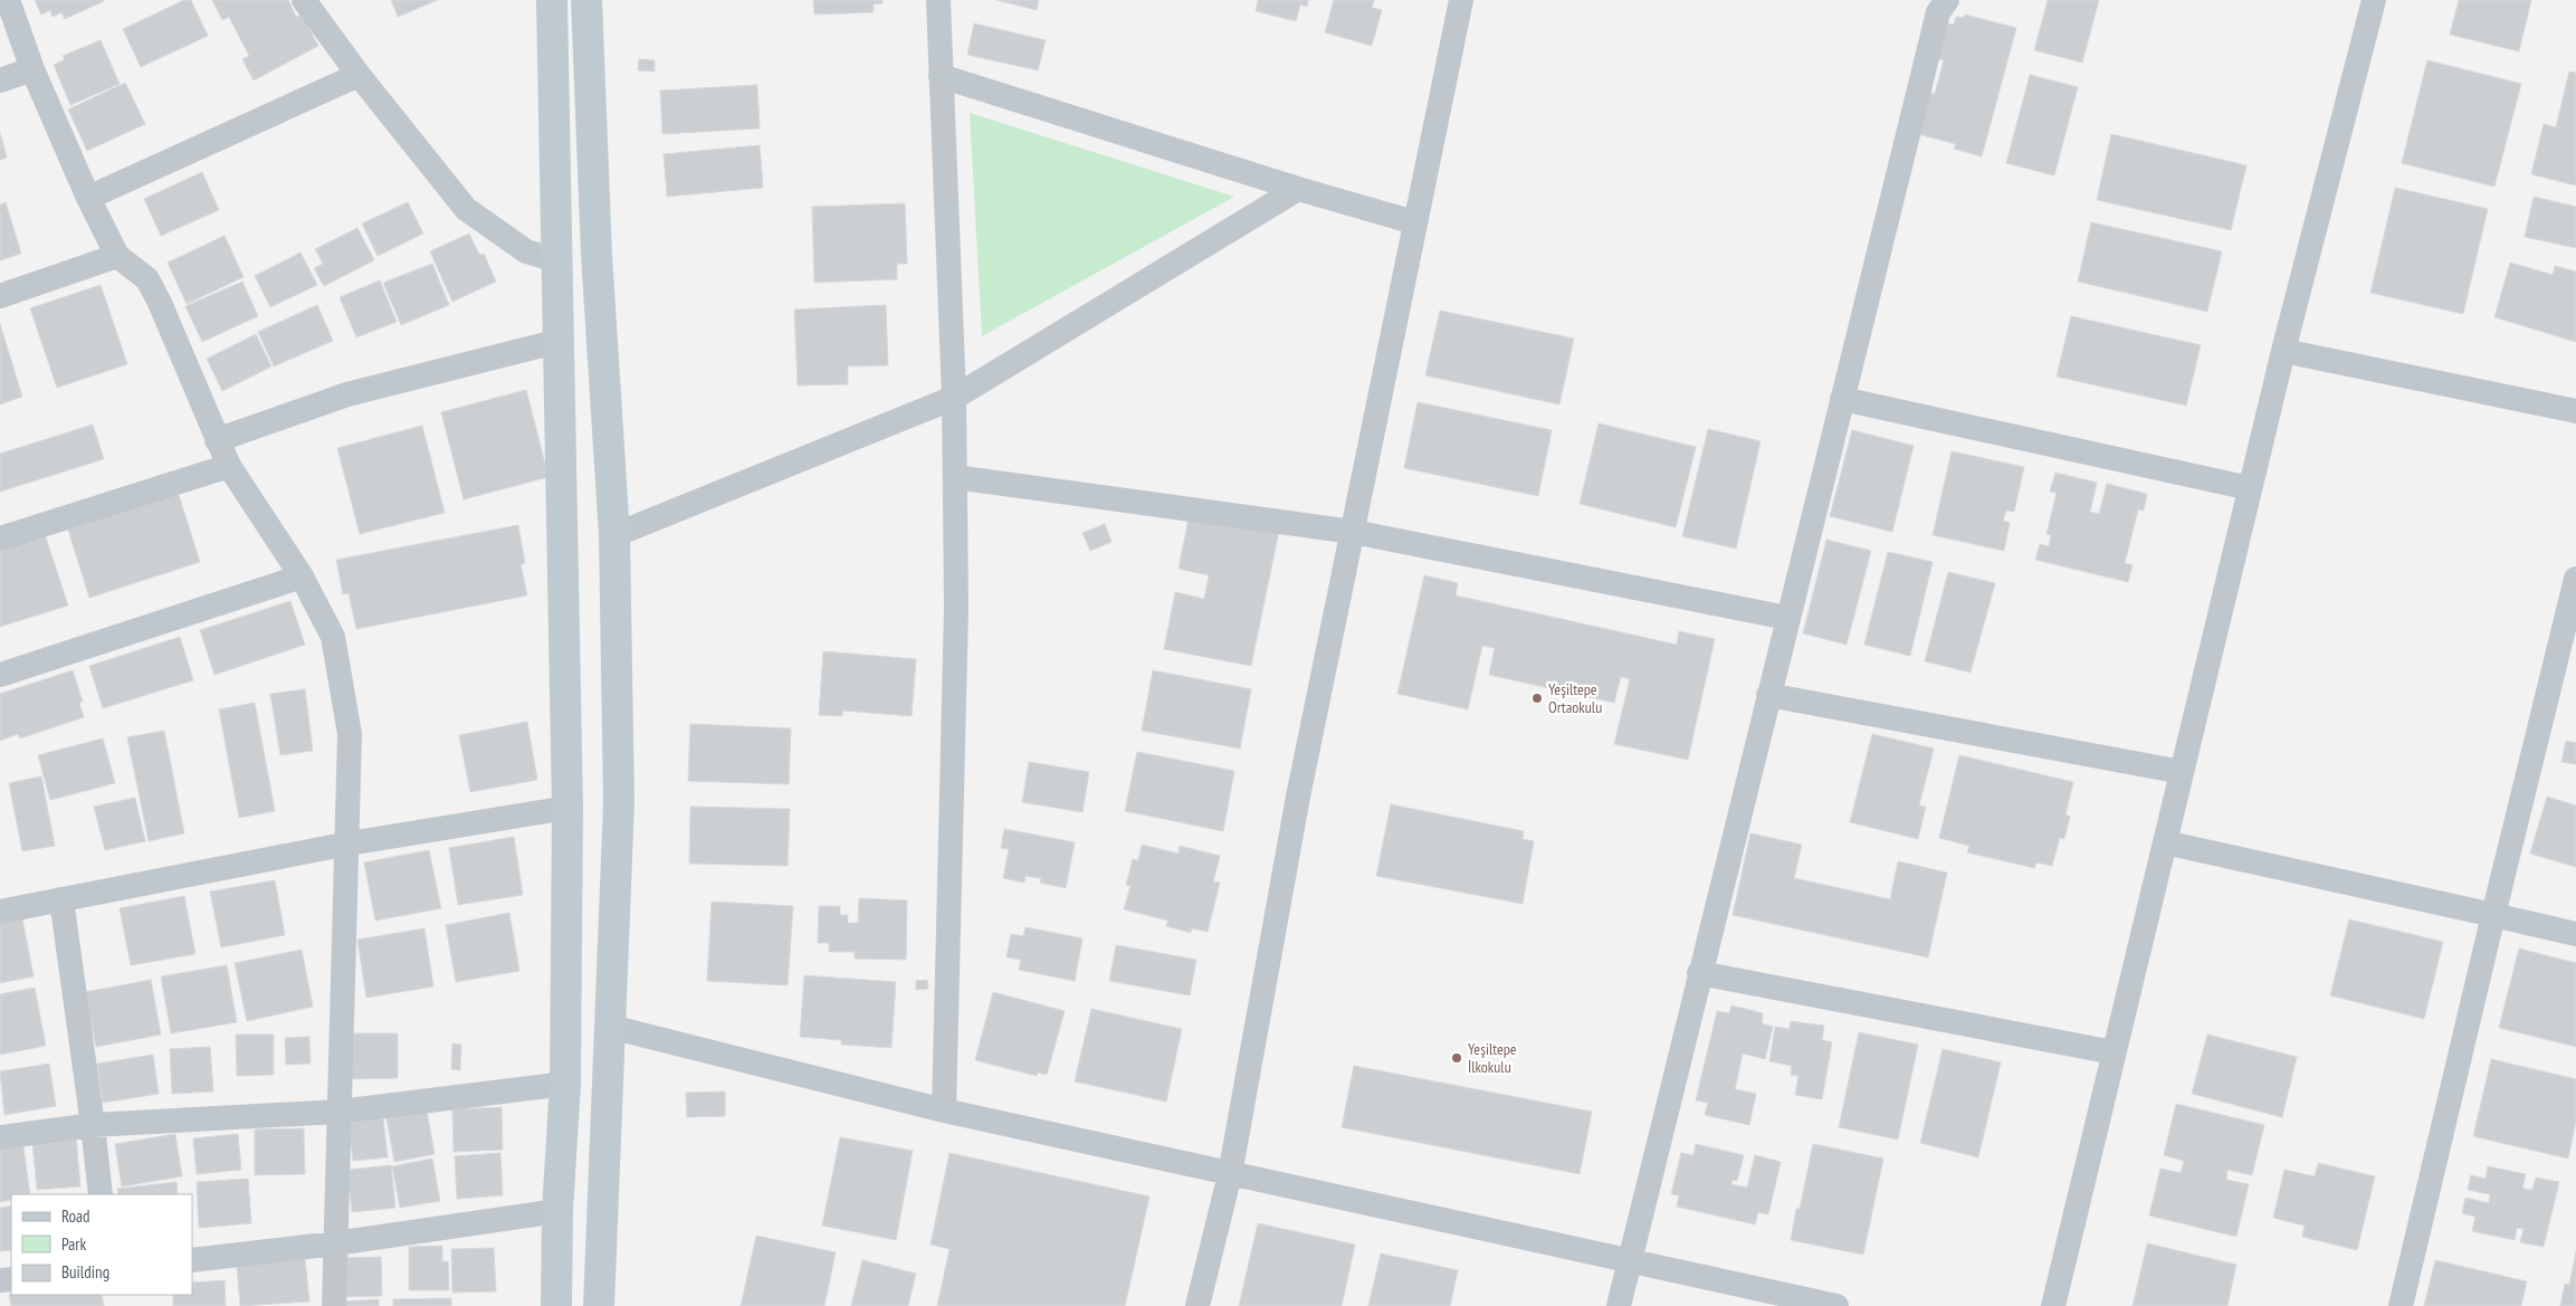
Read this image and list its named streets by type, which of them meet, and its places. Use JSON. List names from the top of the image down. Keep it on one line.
{"places":["Yeşiltepe Ortaokulu","Yeşiltepe İlkokulu"],"legend":["Road","Park","Building"]}
